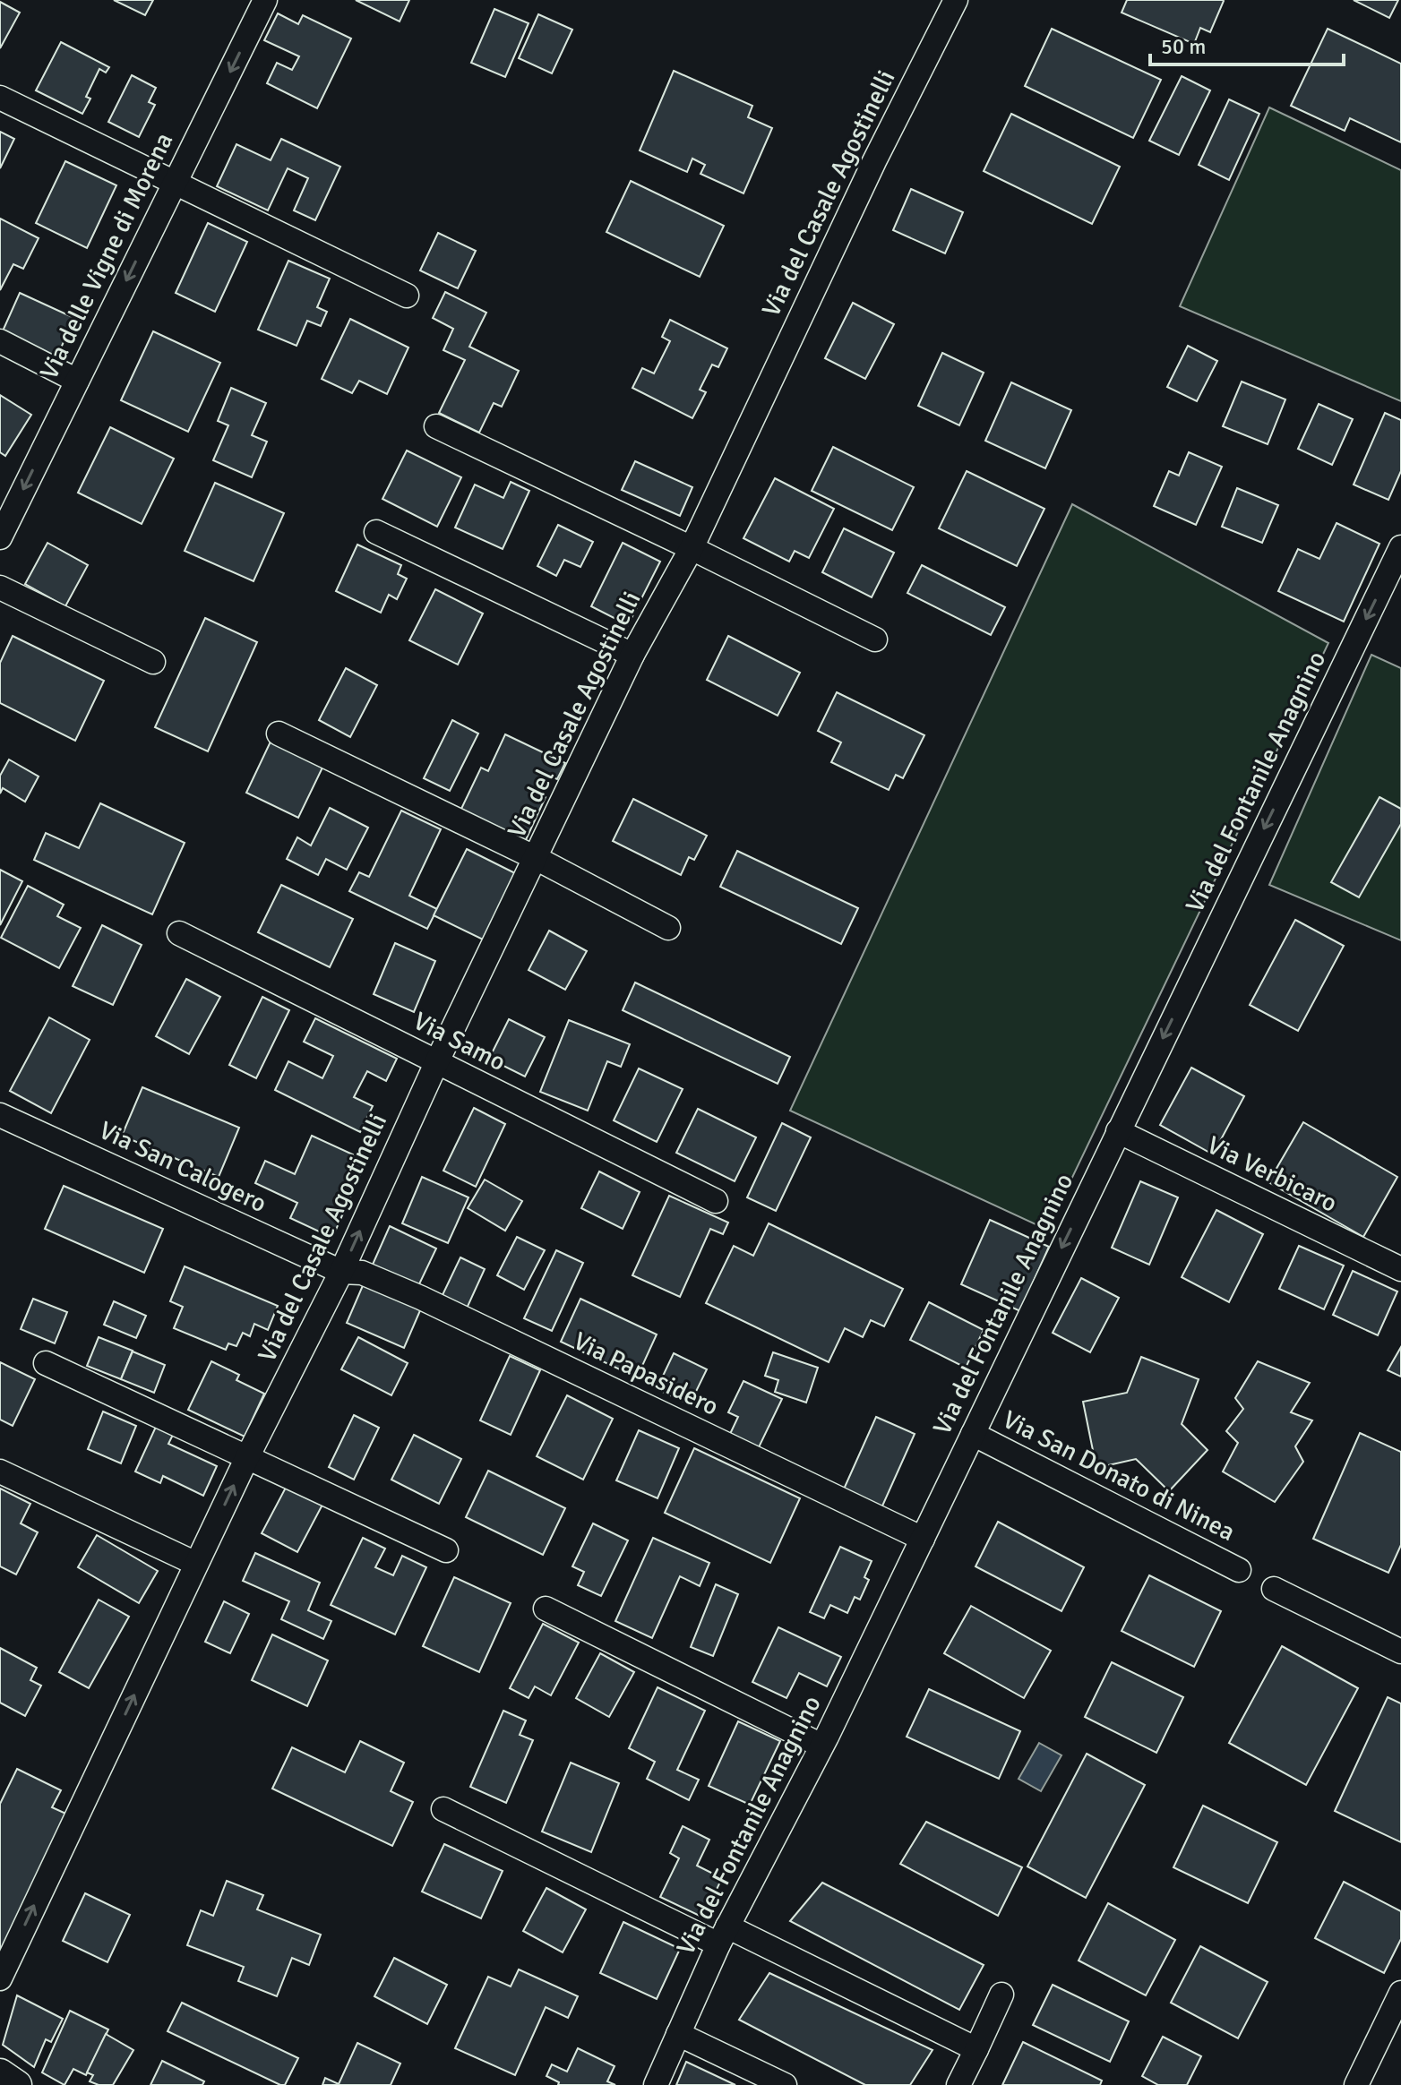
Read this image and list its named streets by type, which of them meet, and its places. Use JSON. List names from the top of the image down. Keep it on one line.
{"streets":{"street":["Via del Casale Agostinelli","Via delle Vigne di Morena","Via del Fontanile Anagnino","Via Samo","Via San Calogero","Via Verbicaro","Via Papasidero","Via San Donato di Ninea"]},"crossings":[["Via del Casale Agostinelli","Via Samo"],["Via del Casale Agostinelli","Via San Calogero"],["Via del Casale Agostinelli","Via Papasidero"],["Via del Fontanile Anagnino","Via Verbicaro"],["Via del Fontanile Anagnino","Via Papasidero"],["Via del Fontanile Anagnino","Via San Donato di Ninea"],["Via San Calogero","Via Papasidero"]],"one_way":["Via del Casale Agostinelli","Via delle Vigne di Morena","Via del Fontanile Anagnino"],"scale_bar":"50 m"}
